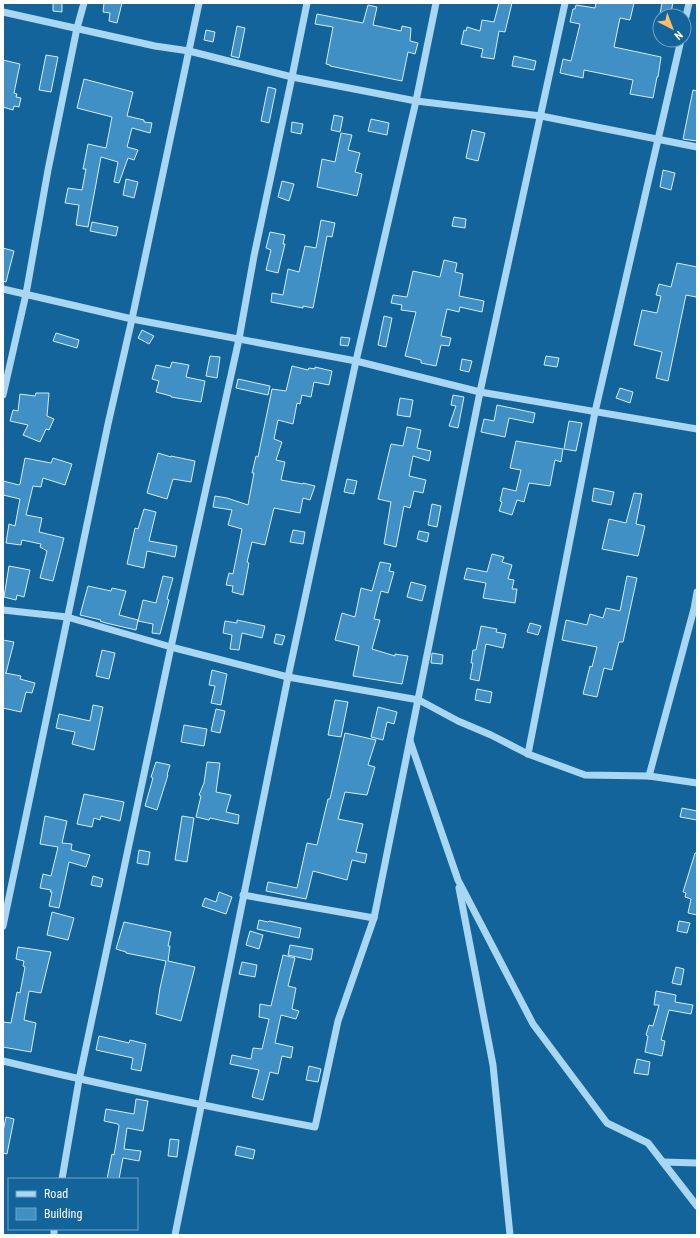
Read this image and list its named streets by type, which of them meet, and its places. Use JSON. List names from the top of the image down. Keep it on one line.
{"legend":["Road","Building"],"north":"bottom right"}
